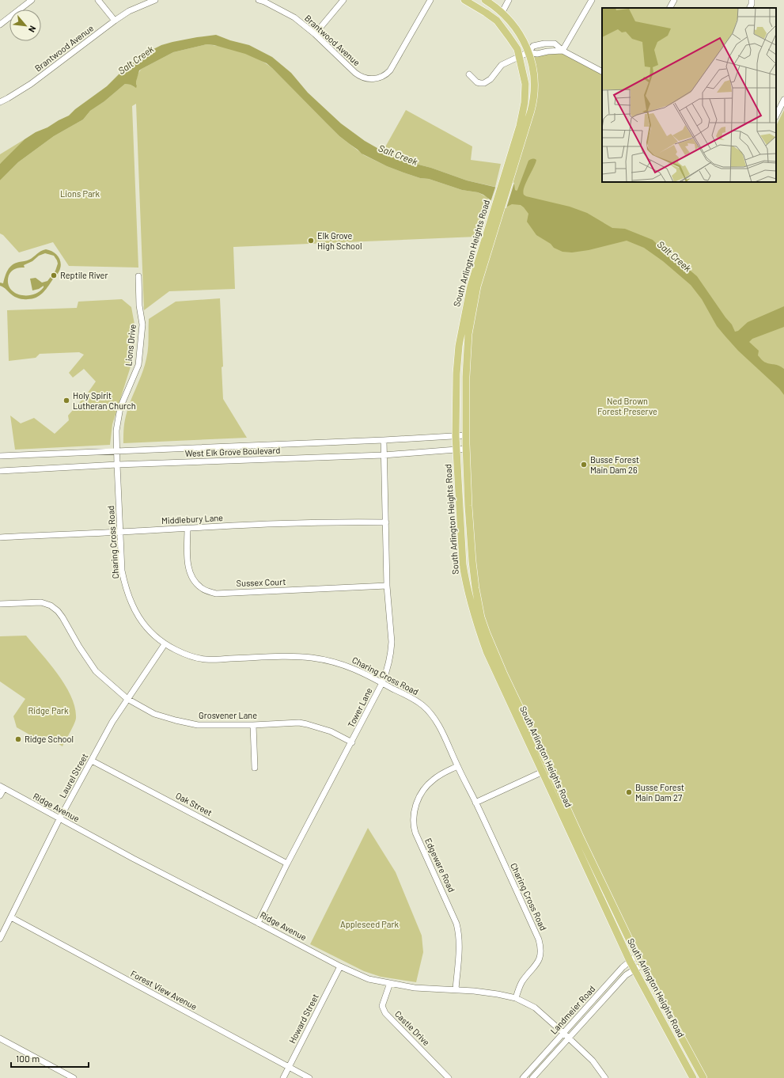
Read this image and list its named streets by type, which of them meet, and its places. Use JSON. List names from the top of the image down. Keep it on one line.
{"streets":{"main road":["South Arlington Heights Road"],"street":["Brantwood Avenue","Lions Drive","West Elk Grove Boulevard","Middlebury Lane","Charing Cross Road","Sussex Court","Tower Lane","Grosvener Lane","Laurel Street","Oak Street","Ridge Avenue","Edgeware Road","Forest View Avenue","Landmeier Road","Howard Street","Castle Drive"]},"crossings":[["South Arlington Heights Road","West Elk Grove Boulevard"],["South Arlington Heights Road","Landmeier Road"],["Lions Drive","West Elk Grove Boulevard"],["Lions Drive","Charing Cross Road"],["West Elk Grove Boulevard","Charing Cross Road"],["West Elk Grove Boulevard","Tower Lane"],["Middlebury Lane","Charing Cross Road"],["Middlebury Lane","Sussex Court"],["Middlebury Lane","Tower Lane"],["Charing Cross Road","Tower Lane"],["Charing Cross Road","Laurel Street"],["Charing Cross Road","Ridge Avenue"],["Charing Cross Road","Edgeware Road"],["Sussex Court","Tower Lane"],["Tower Lane","Grosvener Lane"],["Tower Lane","Oak Street"],["Tower Lane","Ridge Avenue"],["Grosvener Lane","Laurel Street"],["Laurel Street","Oak Street"],["Laurel Street","Ridge Avenue"],["Laurel Street","Forest View Avenue"],["Ridge Avenue","Edgeware Road"],["Ridge Avenue","Landmeier Road"],["Ridge Avenue","Howard Street"],["Ridge Avenue","Castle Drive"],["Forest View Avenue","Howard Street"]],"water":["Salt Creek"],"parks":["Lions Park","Ned Brown Forest Preserve","Ridge Park","Appleseed Park"],"places":["Elk Grove High School","Reptile River","Holy Spirit Lutheran Church","Busse Forest Main Dam 26","Ridge School","Busse Forest Main Dam 27"],"scale_bar":"100 m","north":"bottom right"}
